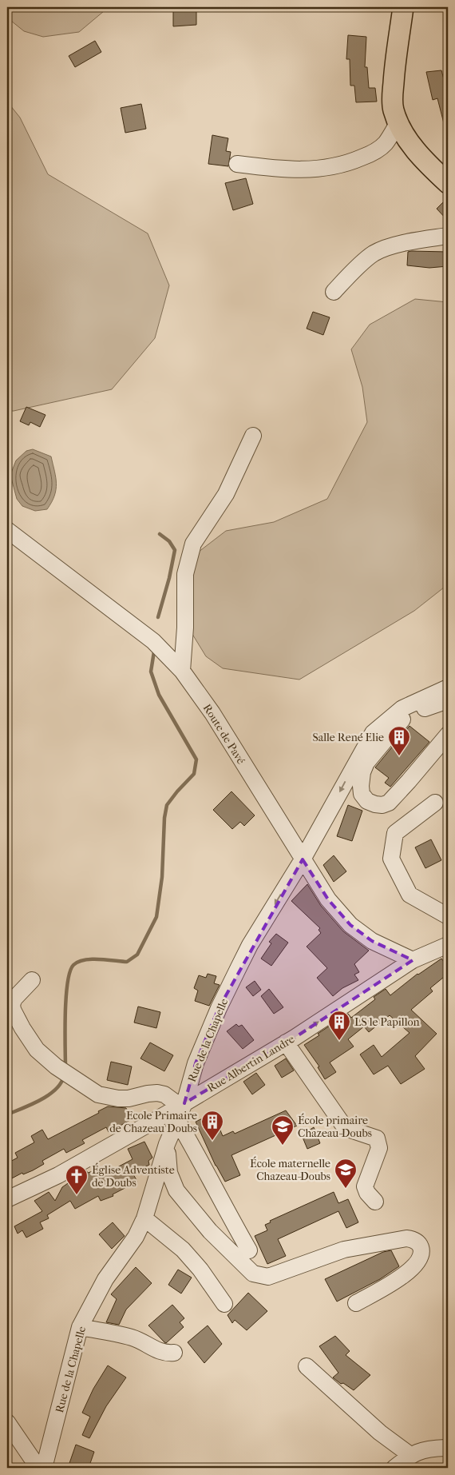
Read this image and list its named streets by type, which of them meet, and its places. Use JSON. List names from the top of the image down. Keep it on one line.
{"streets":{"street":["Route de Pavé","Rue de la Chapelle","Rue Albertin Landre"]},"crossings":[["Route de Pavé","Rue de la Chapelle"],["Route de Pavé","Rue Albertin Landre"],["Rue de la Chapelle","Rue Albertin Landre"]],"one_way":["Rue de la Chapelle"],"places":{"building":["Salle René Elie","LS le Papillon","Ecole Primaire de Chazeau Doubs"],"school or university":["École primaire Chazeau-Doubs","École maternelle Chazeau-Doubs"],"church":["Église Adventiste de Doubs"]}}
